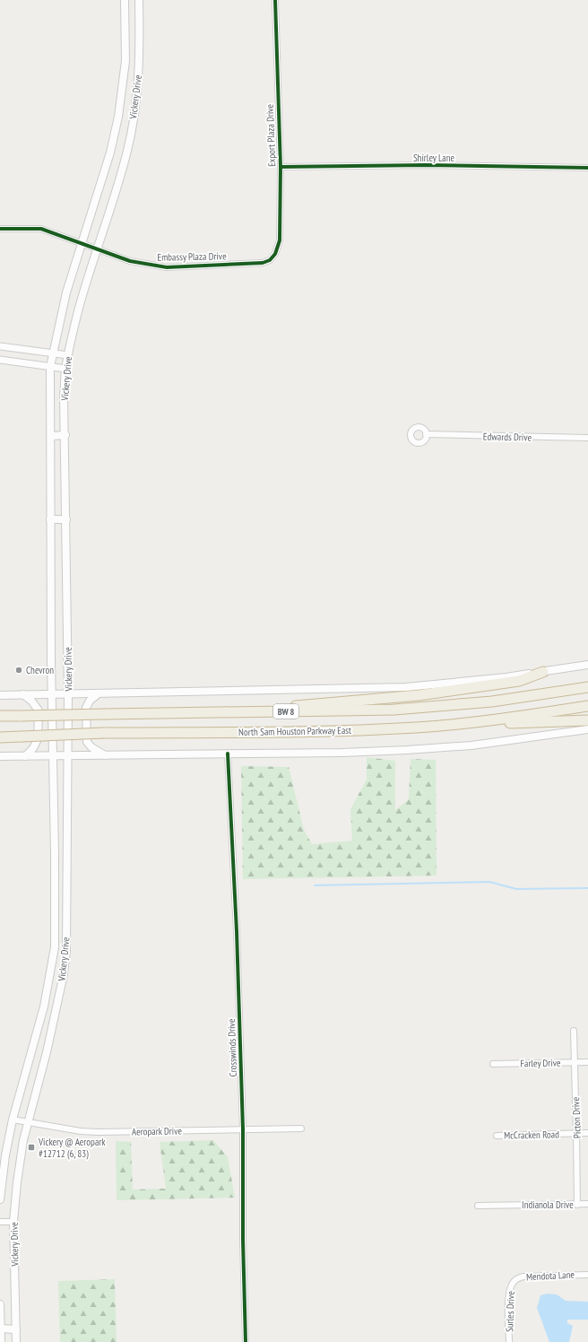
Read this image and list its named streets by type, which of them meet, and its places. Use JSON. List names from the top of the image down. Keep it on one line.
{"streets":{"highway":["BW 8","North Sam Houston Parkway East"],"main road":["Vickery Drive"],"street":["Export Plaza Drive","Shirley Lane","Embassy Plaza Drive","Edwards Drive","Crosswinds Drive","Farley Drive","Picton Drive","Aeropark Drive","McCracken Road","Indianola Drive","Mendota Lane","Surles Drive"]},"crossings":[["Vickery Drive","Embassy Plaza Drive"],["Vickery Drive","Aeropark Drive"],["Export Plaza Drive","Shirley Lane"],["Export Plaza Drive","Embassy Plaza Drive"],["Crosswinds Drive","Aeropark Drive"],["Farley Drive","Picton Drive"],["Picton Drive","McCracken Road"],["Picton Drive","Indianola Drive"],["Mendota Lane","Surles Drive"]],"places":{"other":["Chevron"],"transit":["Vickery @ Aeropark #12712 (6, 83)"]}}
